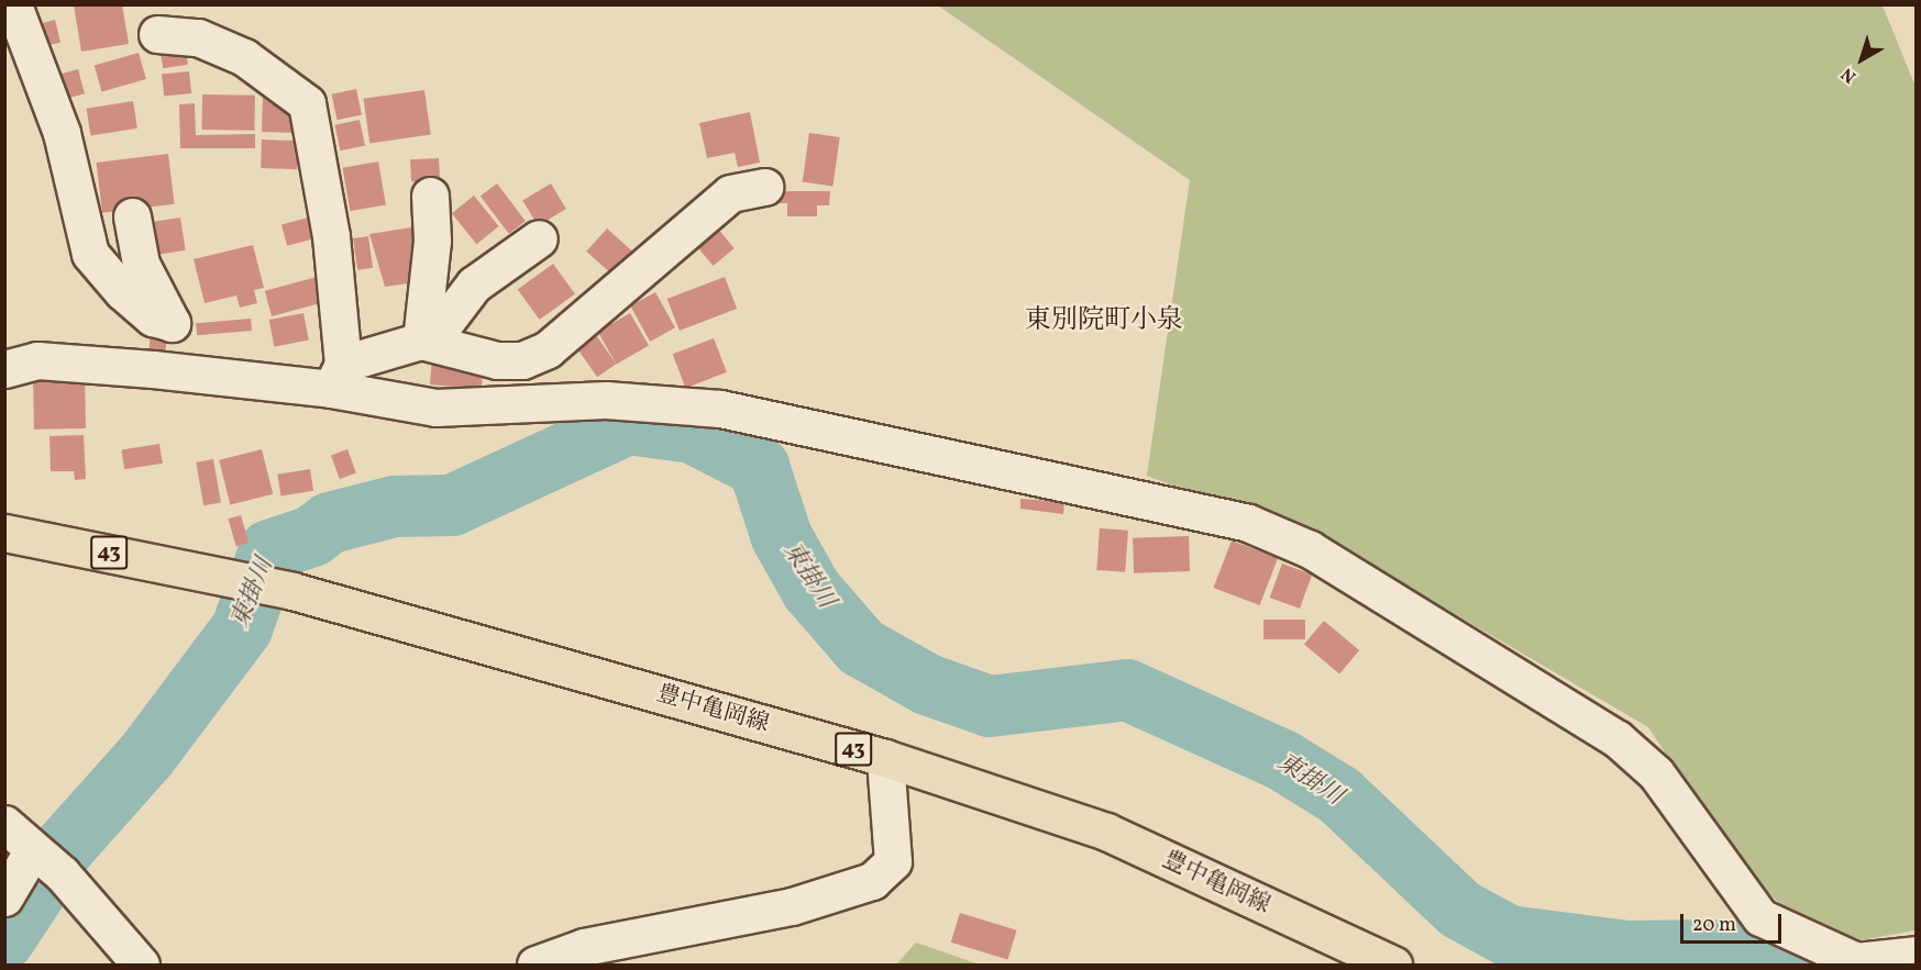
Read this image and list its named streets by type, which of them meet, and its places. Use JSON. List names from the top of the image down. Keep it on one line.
{"streets":{"main road":["43","豊中亀岡線"]},"districts":["東別院町小泉"],"water":["東掛川"],"scale_bar":"20 m","north":"bottom left"}
